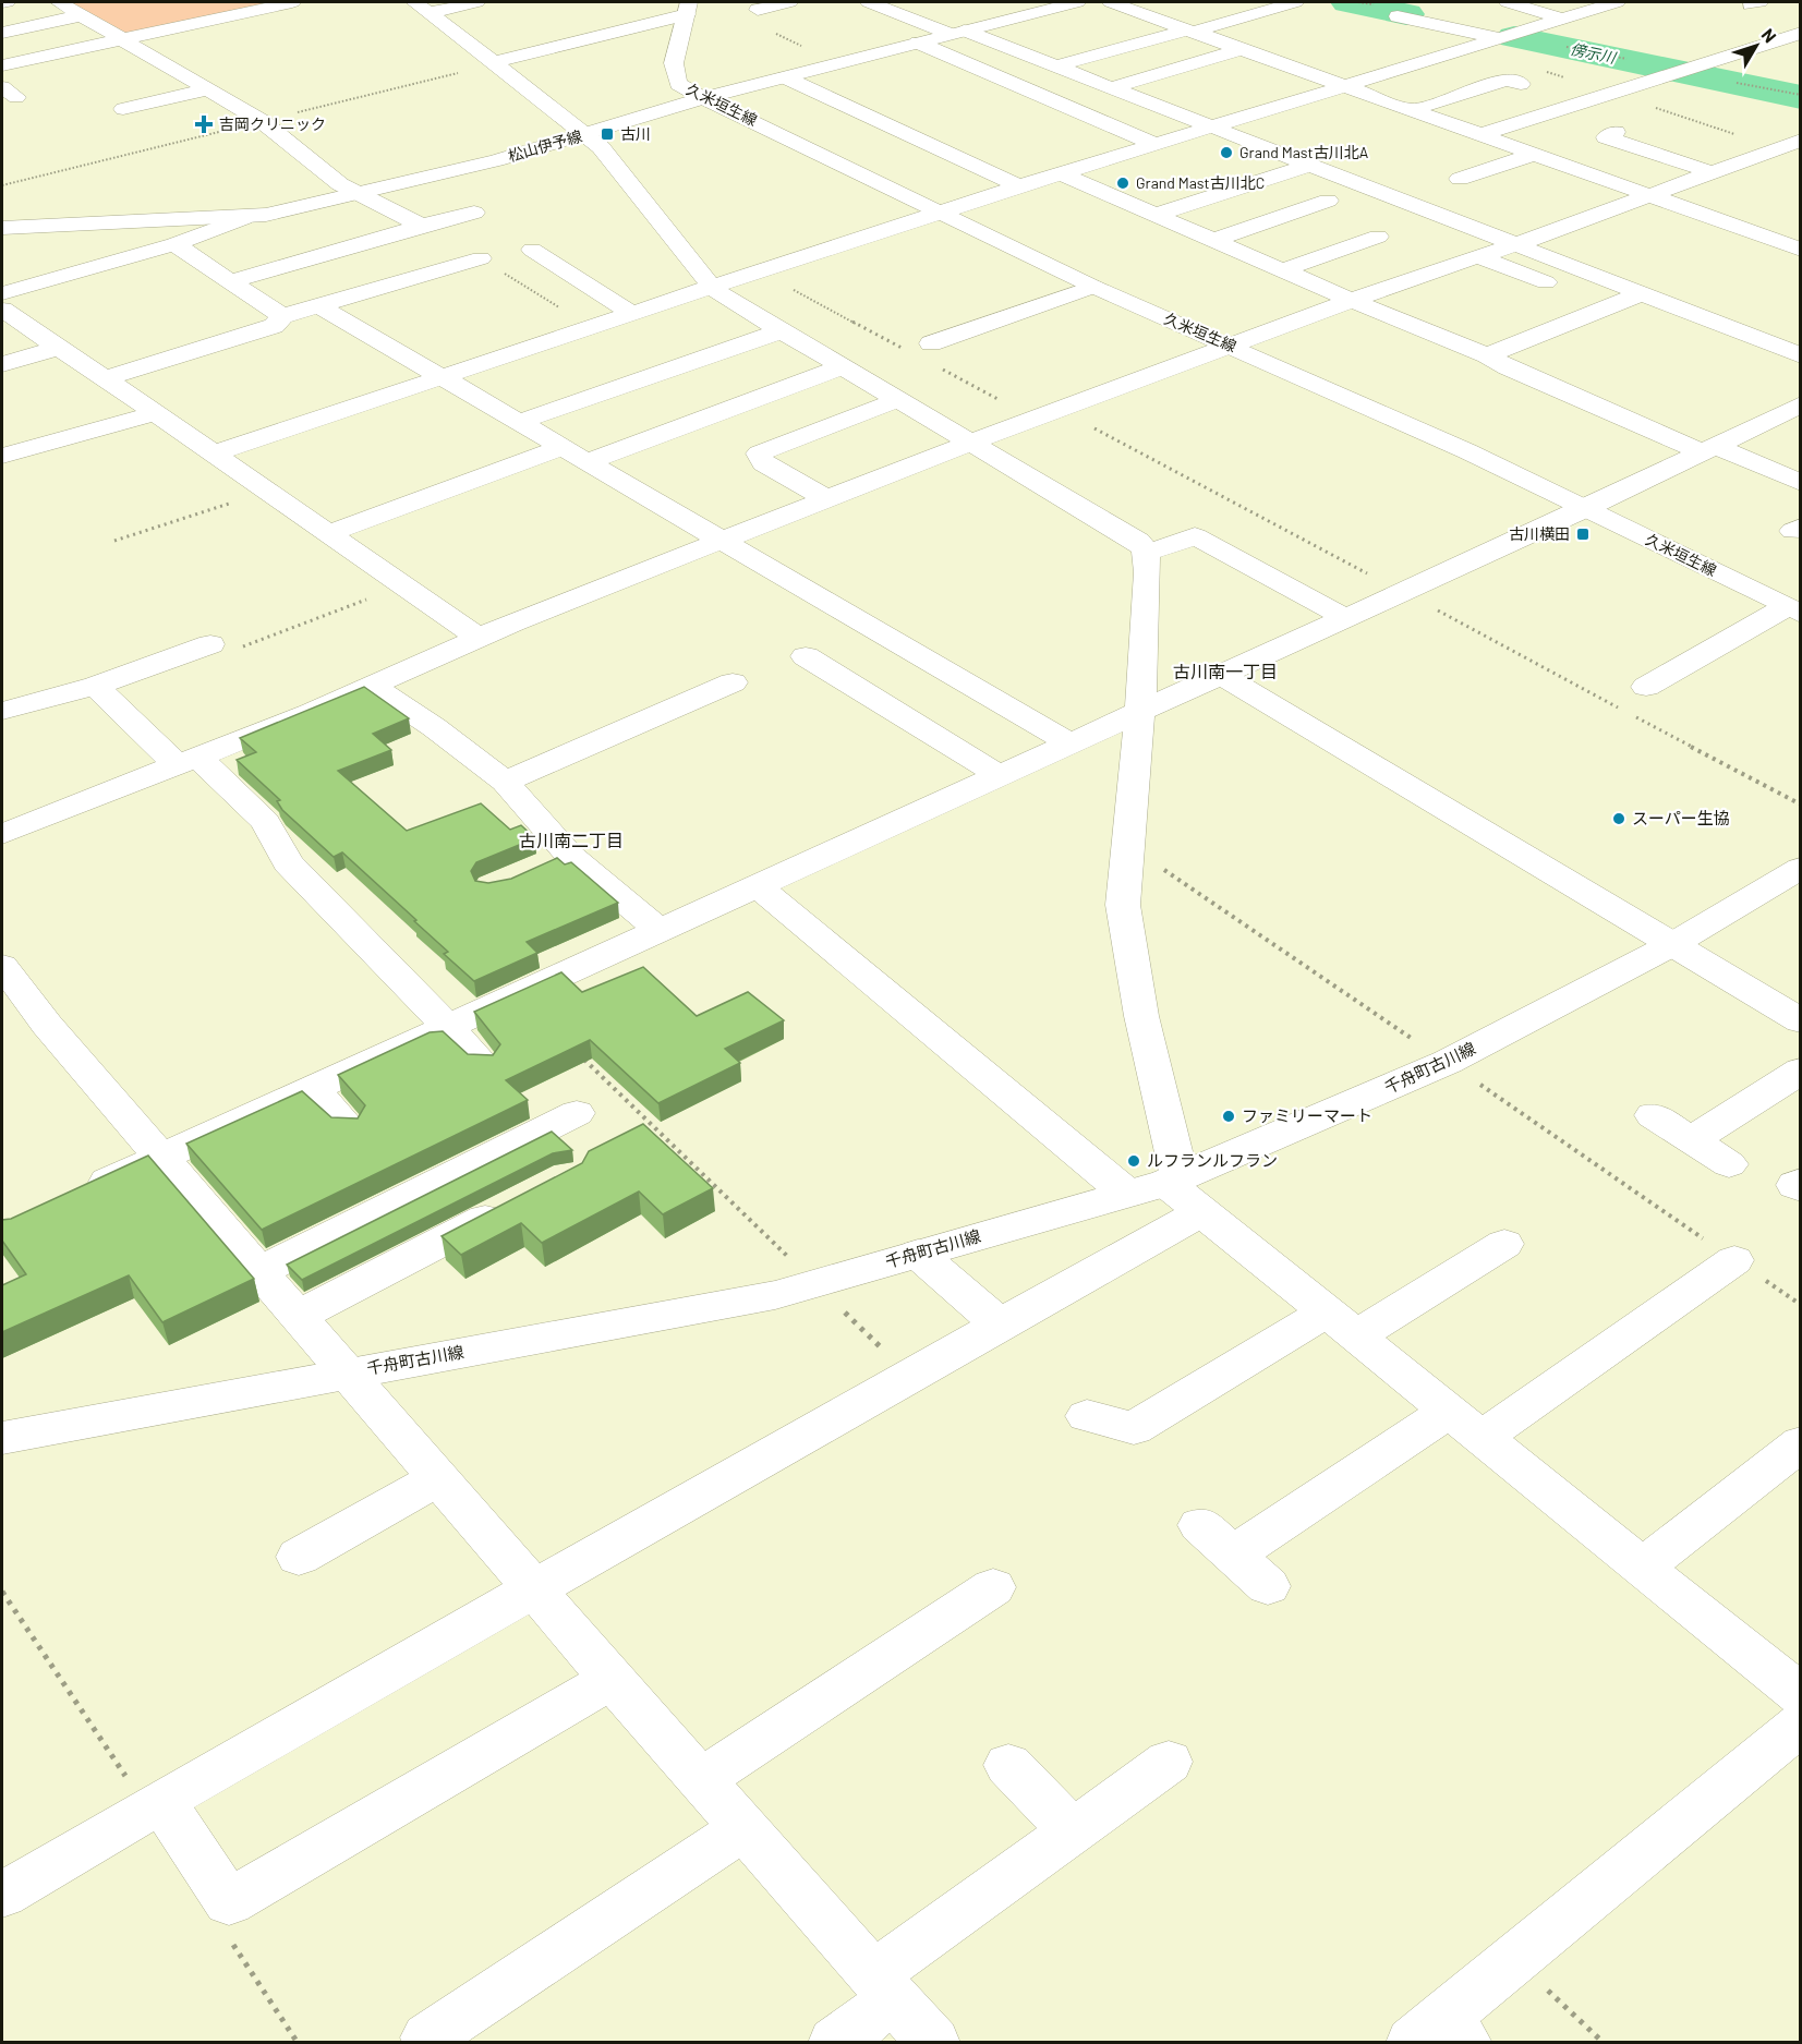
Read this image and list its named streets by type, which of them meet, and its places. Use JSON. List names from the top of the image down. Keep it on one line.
{"streets":{"street":["久米垣生線","松山伊予線","千舟町古川線"]},"crossings":[["久米垣生線","松山伊予線"]],"districts":["古川南一丁目","古川南二丁目"],"water":["傍示川"],"places":{"health":["吉岡クリニック"],"transit":["古川","古川横田"],"other":["Grand Mast古川北A","Grand Mast古川北C","スーパー生協","ファミリーマート","ルフランルフラン"]},"north":"top right"}
